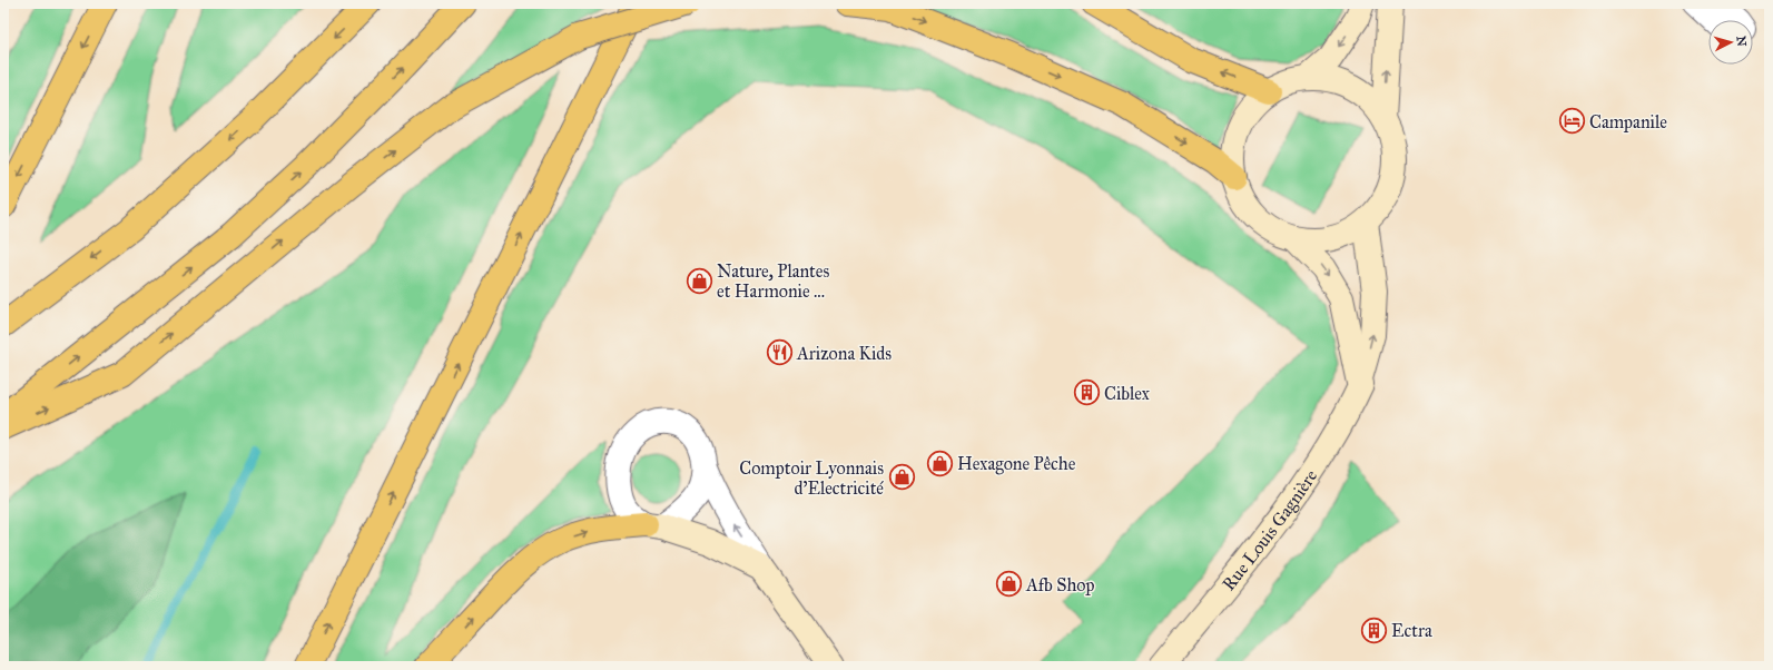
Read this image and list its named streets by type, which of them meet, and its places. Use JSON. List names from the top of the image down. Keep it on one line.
{"streets":{"street":["Rue Louis Gagnière"]},"places":{"hotel":["Campanile"],"shop":["Nature, Plantes et Harmonie ...","Hexagone Pêche","Comptoir Lyonnais d'Electricité","Afb Shop"],"restaurant":["Arizona Kids"],"building":["Ciblex","Ectra"]},"north":"right"}
